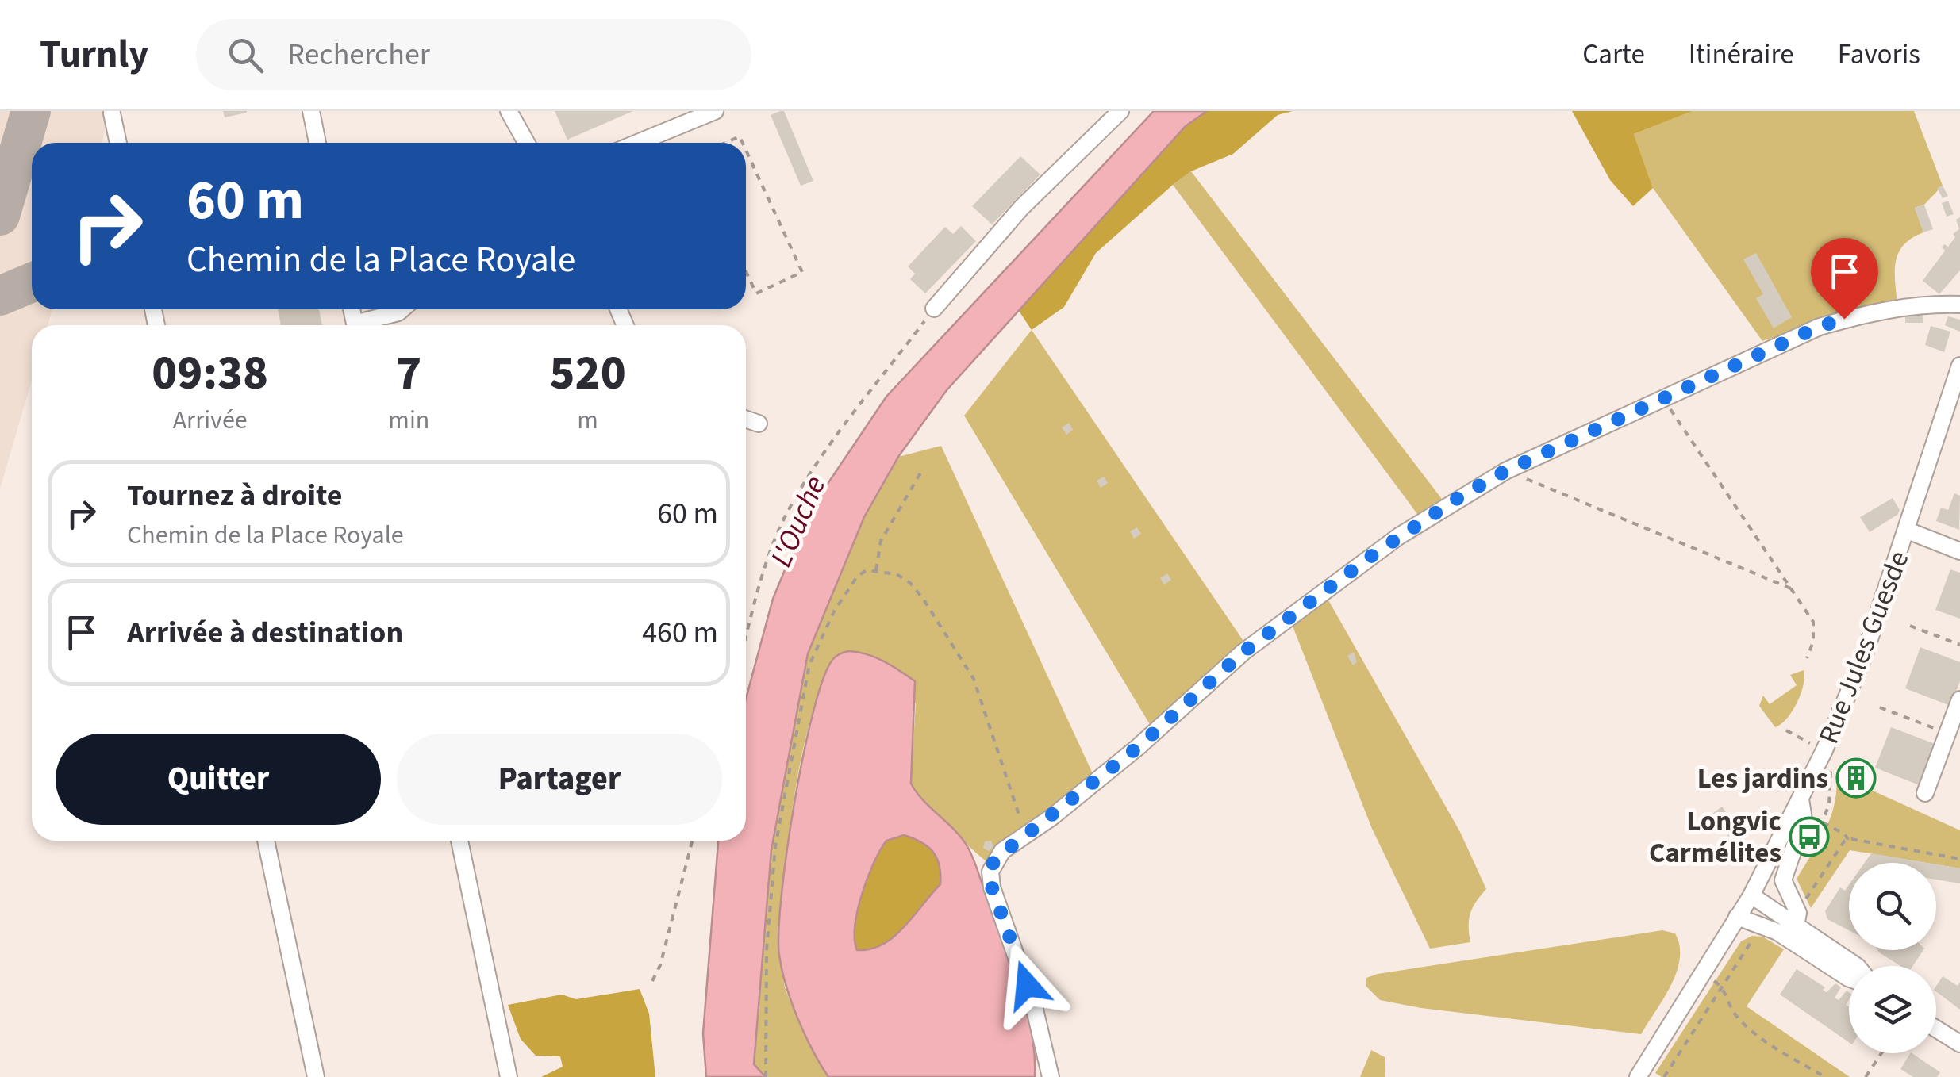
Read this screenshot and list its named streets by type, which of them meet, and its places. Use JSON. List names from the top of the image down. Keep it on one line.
{"streets":{"street":["Rue Jules Guesde"]},"water":["L'Ouche"],"places":{"building":["Les jardins"],"bus stop":["Longvic Carmélites"]},"page":{"header":"Turnly","search":"Rechercher","nav":["Carte","Itinéraire","Favoris"],"turn":["60 m","Chemin de la Place Royale"],"eta":["09:38","Arrivée","7","min","520","m"],"list":[{"name":"Tournez à droite","note":"Chemin de la Place Royale","value":"60 m"},{"name":"Arrivée à destination","value":"460 m"}],"buttons":["Quitter","Partager"]}}
